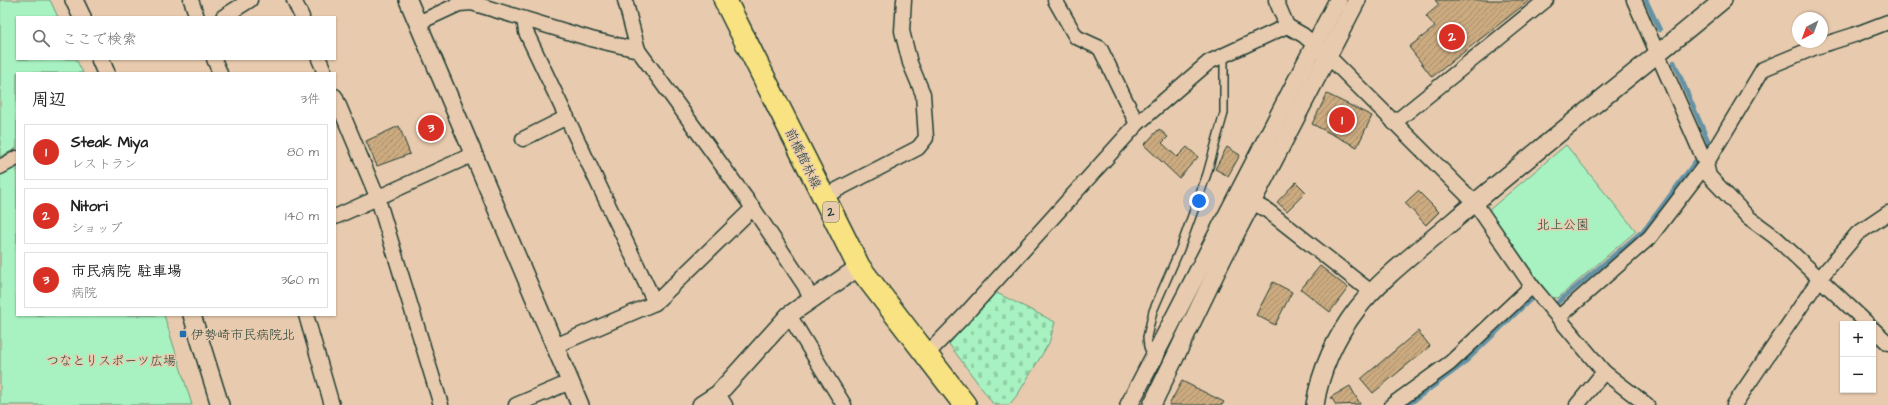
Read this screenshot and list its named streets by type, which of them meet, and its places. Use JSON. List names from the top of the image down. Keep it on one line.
{"streets":{"main road":["前橋館林線","2"]},"parks":["北上公園","つなとりスポーツ広場"],"places":{"transit":["伊勢崎市民病院北"]},"north":"bottom left","page":{"search":"ここで検索","pins":["2","1","3"],"heading":["周辺","3件"],"list":[{"mark":"1","name":"Steak Miya","note":"レストラン","value":"80 m"},{"mark":"2","name":"Nitori","note":"ショップ","value":"140 m"},{"mark":"3","name":"市民病院 駐車場","note":"病院","value":"360 m"}],"map_buttons":["+","−"]}}
